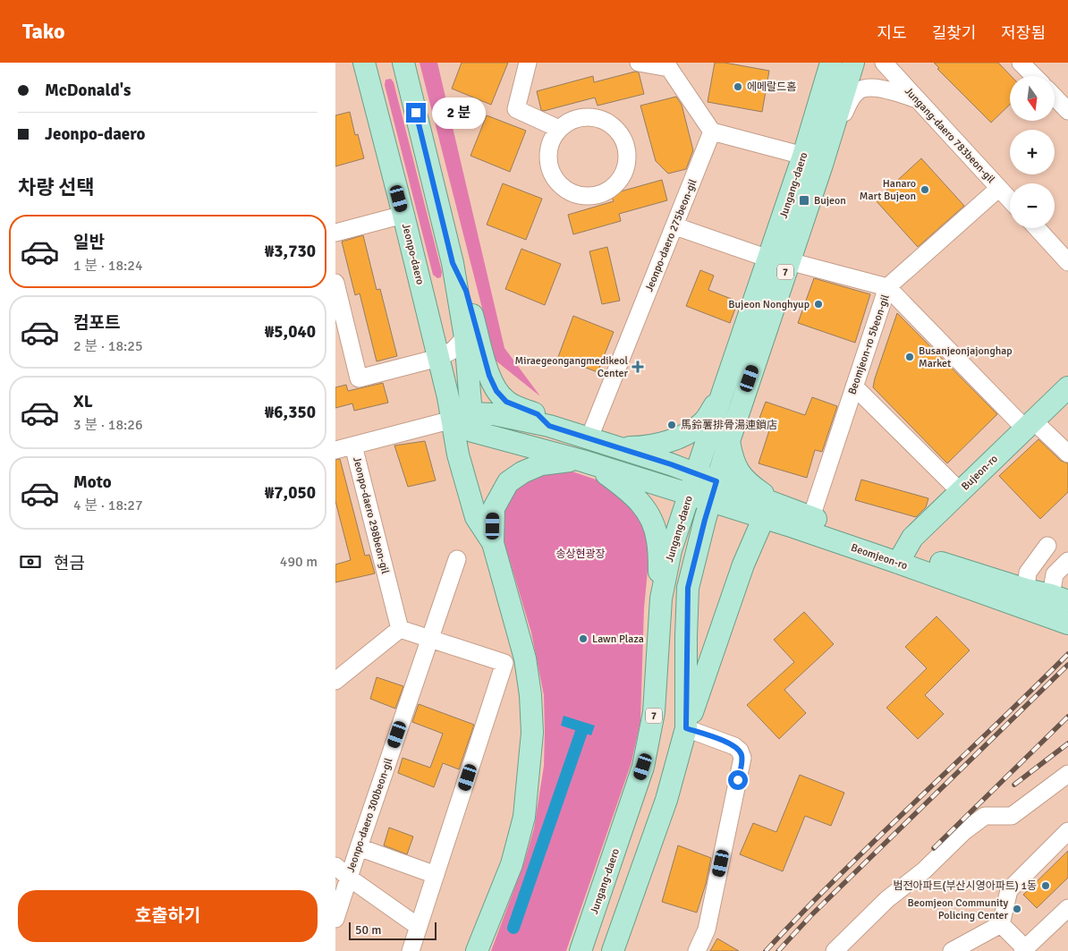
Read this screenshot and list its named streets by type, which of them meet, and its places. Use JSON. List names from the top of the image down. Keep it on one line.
{"streets":{"main road":["Jungang-daero","Jeonpo-daero","7","Bujeon-ro","Beomjeon-ro"],"street":["Jungang-daero 783beon-gil","Jeonpo-daero 275beon-gil","Beomjeon-ro 5beon-gil","Jeonpo-daero 298beon-gil","Jeonpo-daero 300beon-gil"]},"crossings":[["Jungang-daero 783beon-gil","Beomjeon-ro 5beon-gil"],["Jungang-daero","Beomjeon-ro"],["Jeonpo-daero","Jeonpo-daero 298beon-gil"],["Beomjeon-ro 5beon-gil","Beomjeon-ro"],["Bujeon-ro","Beomjeon-ro"]],"parks":["송상현광장"],"places":{"other":["에메랄드홈","Hanaro Mart Bujeon","Bujeon Nonghyup","Busanjeonjajonghap Market","馬鈴薯排骨湯連鎖店","Lawn Plaza","범전아파트(부산시영아파트) 1동","Beomjeon Community Policing Center"],"transit":["Bujeon"],"health":["Miraegeongangmedikeol Center"]},"scale_bar":"50 m","north":"bottom","page":{"header":"Tako","nav":["지도","길찾기","저장됨"],"banner":["McDonald's","Jeonpo-daero"],"map_buttons":["+","−"],"bubble":"2 분","heading":"차량 선택","list":[{"name":"일반","note":"1 분 · 18:24","value":"₩3,730"},{"name":"컴포트","note":"2 분 · 18:25","value":"₩5,040"},{"name":"XL","note":"3 분 · 18:26","value":"₩6,350"},{"name":"Moto","note":"4 분 · 18:27","value":"₩7,050"}],"pay":["현금","490 m"],"buttons":"호출하기","scale":"50 m"}}
